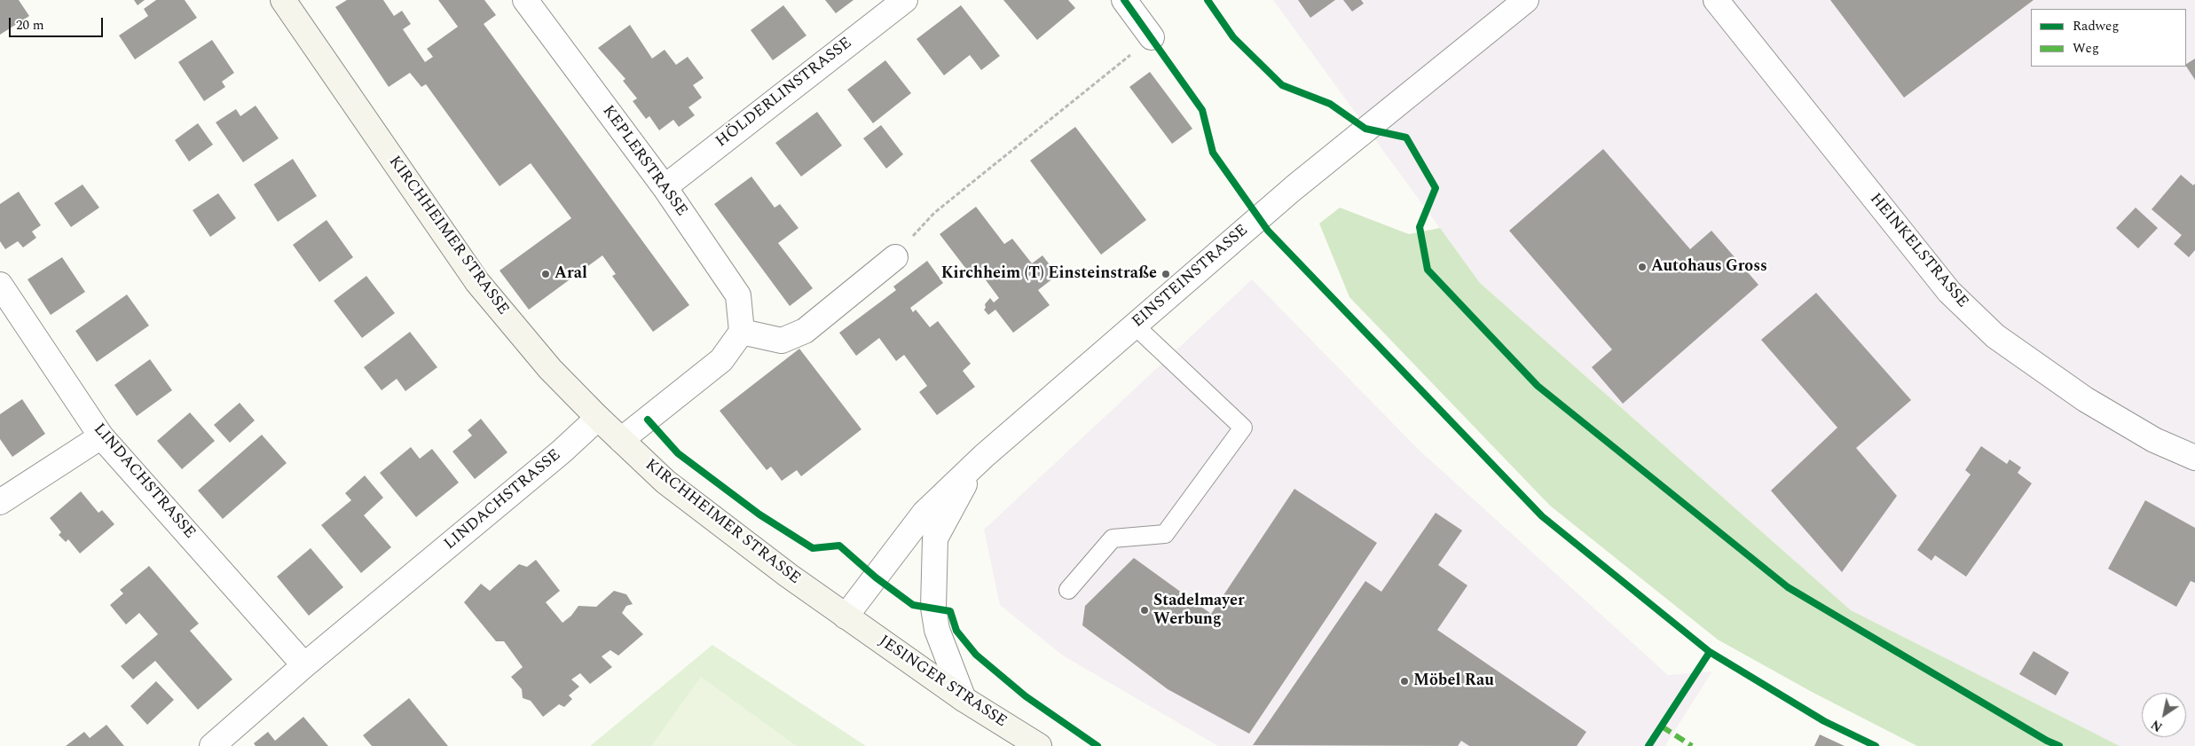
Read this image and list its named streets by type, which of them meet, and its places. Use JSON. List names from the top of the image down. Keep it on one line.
{"streets":{"main road":["KIRCHHEIMER STRASSE","JESINGER STRASSE"],"street":["HÖLDERLINSTRASSE","KEPLERSTRASSE","HEINKELSTRASSE","EINSTEINSTRASSE","LINDACHSTRASSE"]},"crossings":[["HÖLDERLINSTRASSE","KEPLERSTRASSE"],["KIRCHHEIMER STRASSE","EINSTEINSTRASSE"],["KIRCHHEIMER STRASSE","LINDACHSTRASSE"],["KIRCHHEIMER STRASSE","JESINGER STRASSE"],["EINSTEINSTRASSE","JESINGER STRASSE"]],"places":["Autohaus Gross","Aral","Kirchheim (T) Einsteinstraße","Stadelmayer Werbung","Möbel Rau"],"legend":["Radweg","Weg"],"scale_bar":"20 m","north":"bottom left"}
